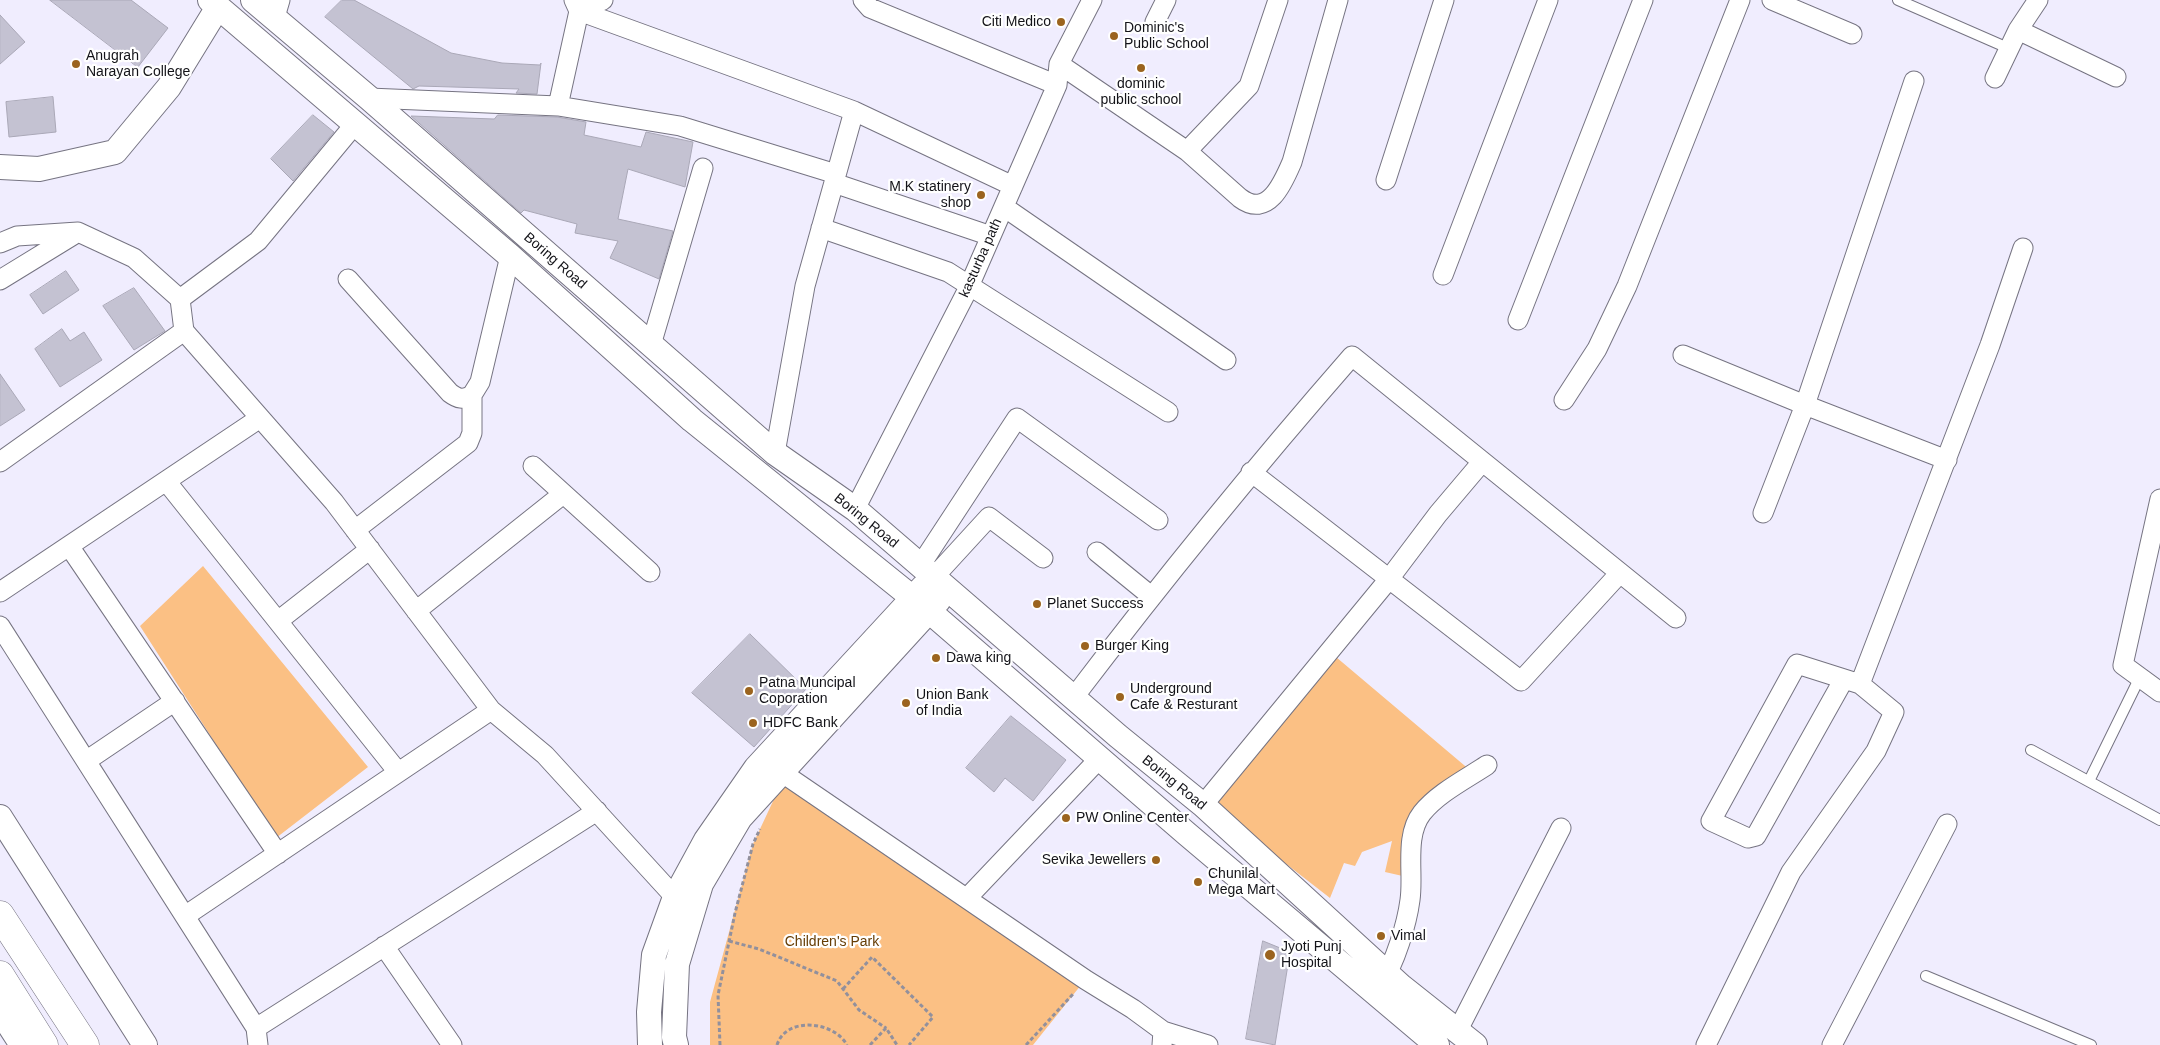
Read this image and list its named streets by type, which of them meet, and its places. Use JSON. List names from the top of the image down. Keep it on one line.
{"streets":{"street":["kasturba path","Boring Road"]},"crossings":[["kasturba path","Boring Road"]],"parks":["Children's Park"],"places":["Citi Medico","Dominic's Public School","Anugrah Narayan College","dominic public school","M.K statinery shop","Planet Success","Burger King","Dawa king","Patna Muncipal Coporation","Underground Cafe & Resturant","Union Bank of India","HDFC Bank","PW Online Center","Sevika Jewellers","Chunilal Mega Mart","Vimal","Jyoti Punj Hospital"]}
